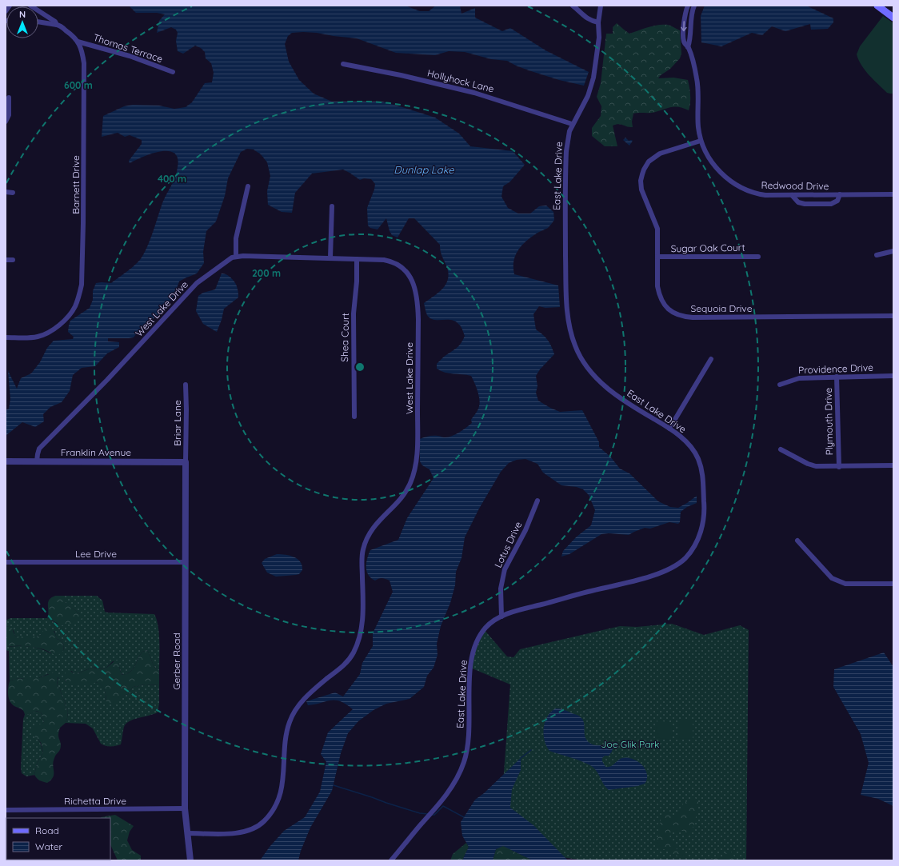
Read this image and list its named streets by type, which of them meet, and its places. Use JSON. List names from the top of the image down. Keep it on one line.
{"streets":{"street":["Thomas Terrace","Hollyhock Lane","East Lake Drive","Barnett Drive","Redwood Drive","Sugar Oak Court","Sequoia Drive","West Lake Drive","Shea Court","Providence Drive","Plymouth Drive","Briar Lane","Franklin Avenue","Lotus Drive","Lee Drive","Gerber Road","Richetta Drive"]},"crossings":[["Thomas Terrace","Barnett Drive"],["Hollyhock Lane","East Lake Drive"],["East Lake Drive","Lotus Drive"],["Redwood Drive","Sequoia Drive"],["Sugar Oak Court","Sequoia Drive"],["West Lake Drive","Shea Court"],["West Lake Drive","Franklin Avenue"],["West Lake Drive","Gerber Road"],["Providence Drive","Plymouth Drive"],["Briar Lane","Franklin Avenue"],["Briar Lane","Gerber Road"],["Franklin Avenue","Gerber Road"],["Lee Drive","Gerber Road"],["Gerber Road","Richetta Drive"]],"water":["Dunlap Lake"],"parks":["Joe Glik Park"],"legend":["Road","Water"],"north":"top","rings":["600 m","400 m","200 m"]}
